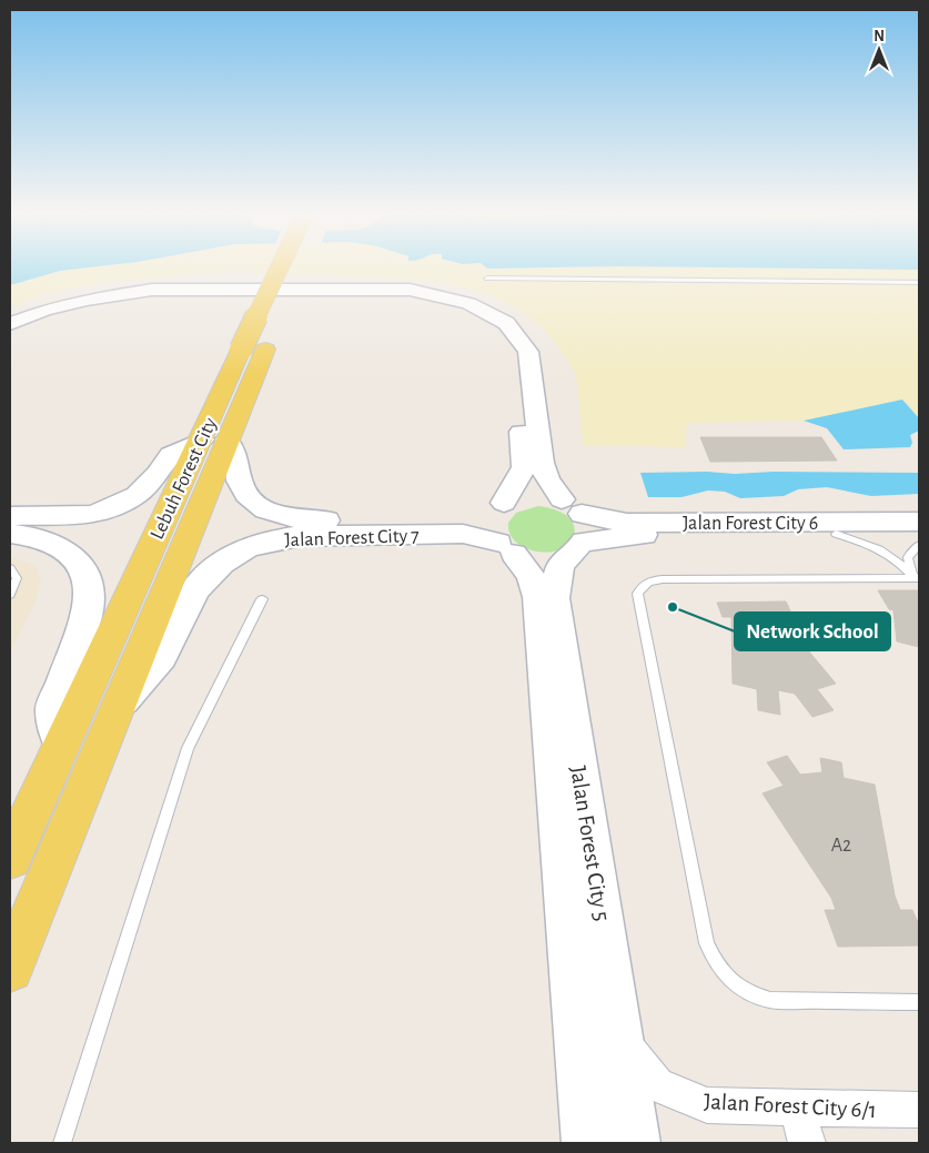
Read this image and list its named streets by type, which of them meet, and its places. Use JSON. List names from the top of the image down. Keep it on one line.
{"streets":{"main road":["Lebuh Forest City"],"street":["Jalan Forest City 6","Jalan Forest City 7","Jalan Forest City 5","Jalan Forest City 6/1"]},"crossings":[["Lebuh Forest City","Jalan Forest City 7"],["Jalan Forest City 6","Jalan Forest City 7"],["Jalan Forest City 6","Jalan Forest City 5"],["Jalan Forest City 7","Jalan Forest City 5"],["Jalan Forest City 5","Jalan Forest City 6/1"]],"places":["Network School"],"house_numbers":["A2"],"north":"top"}
